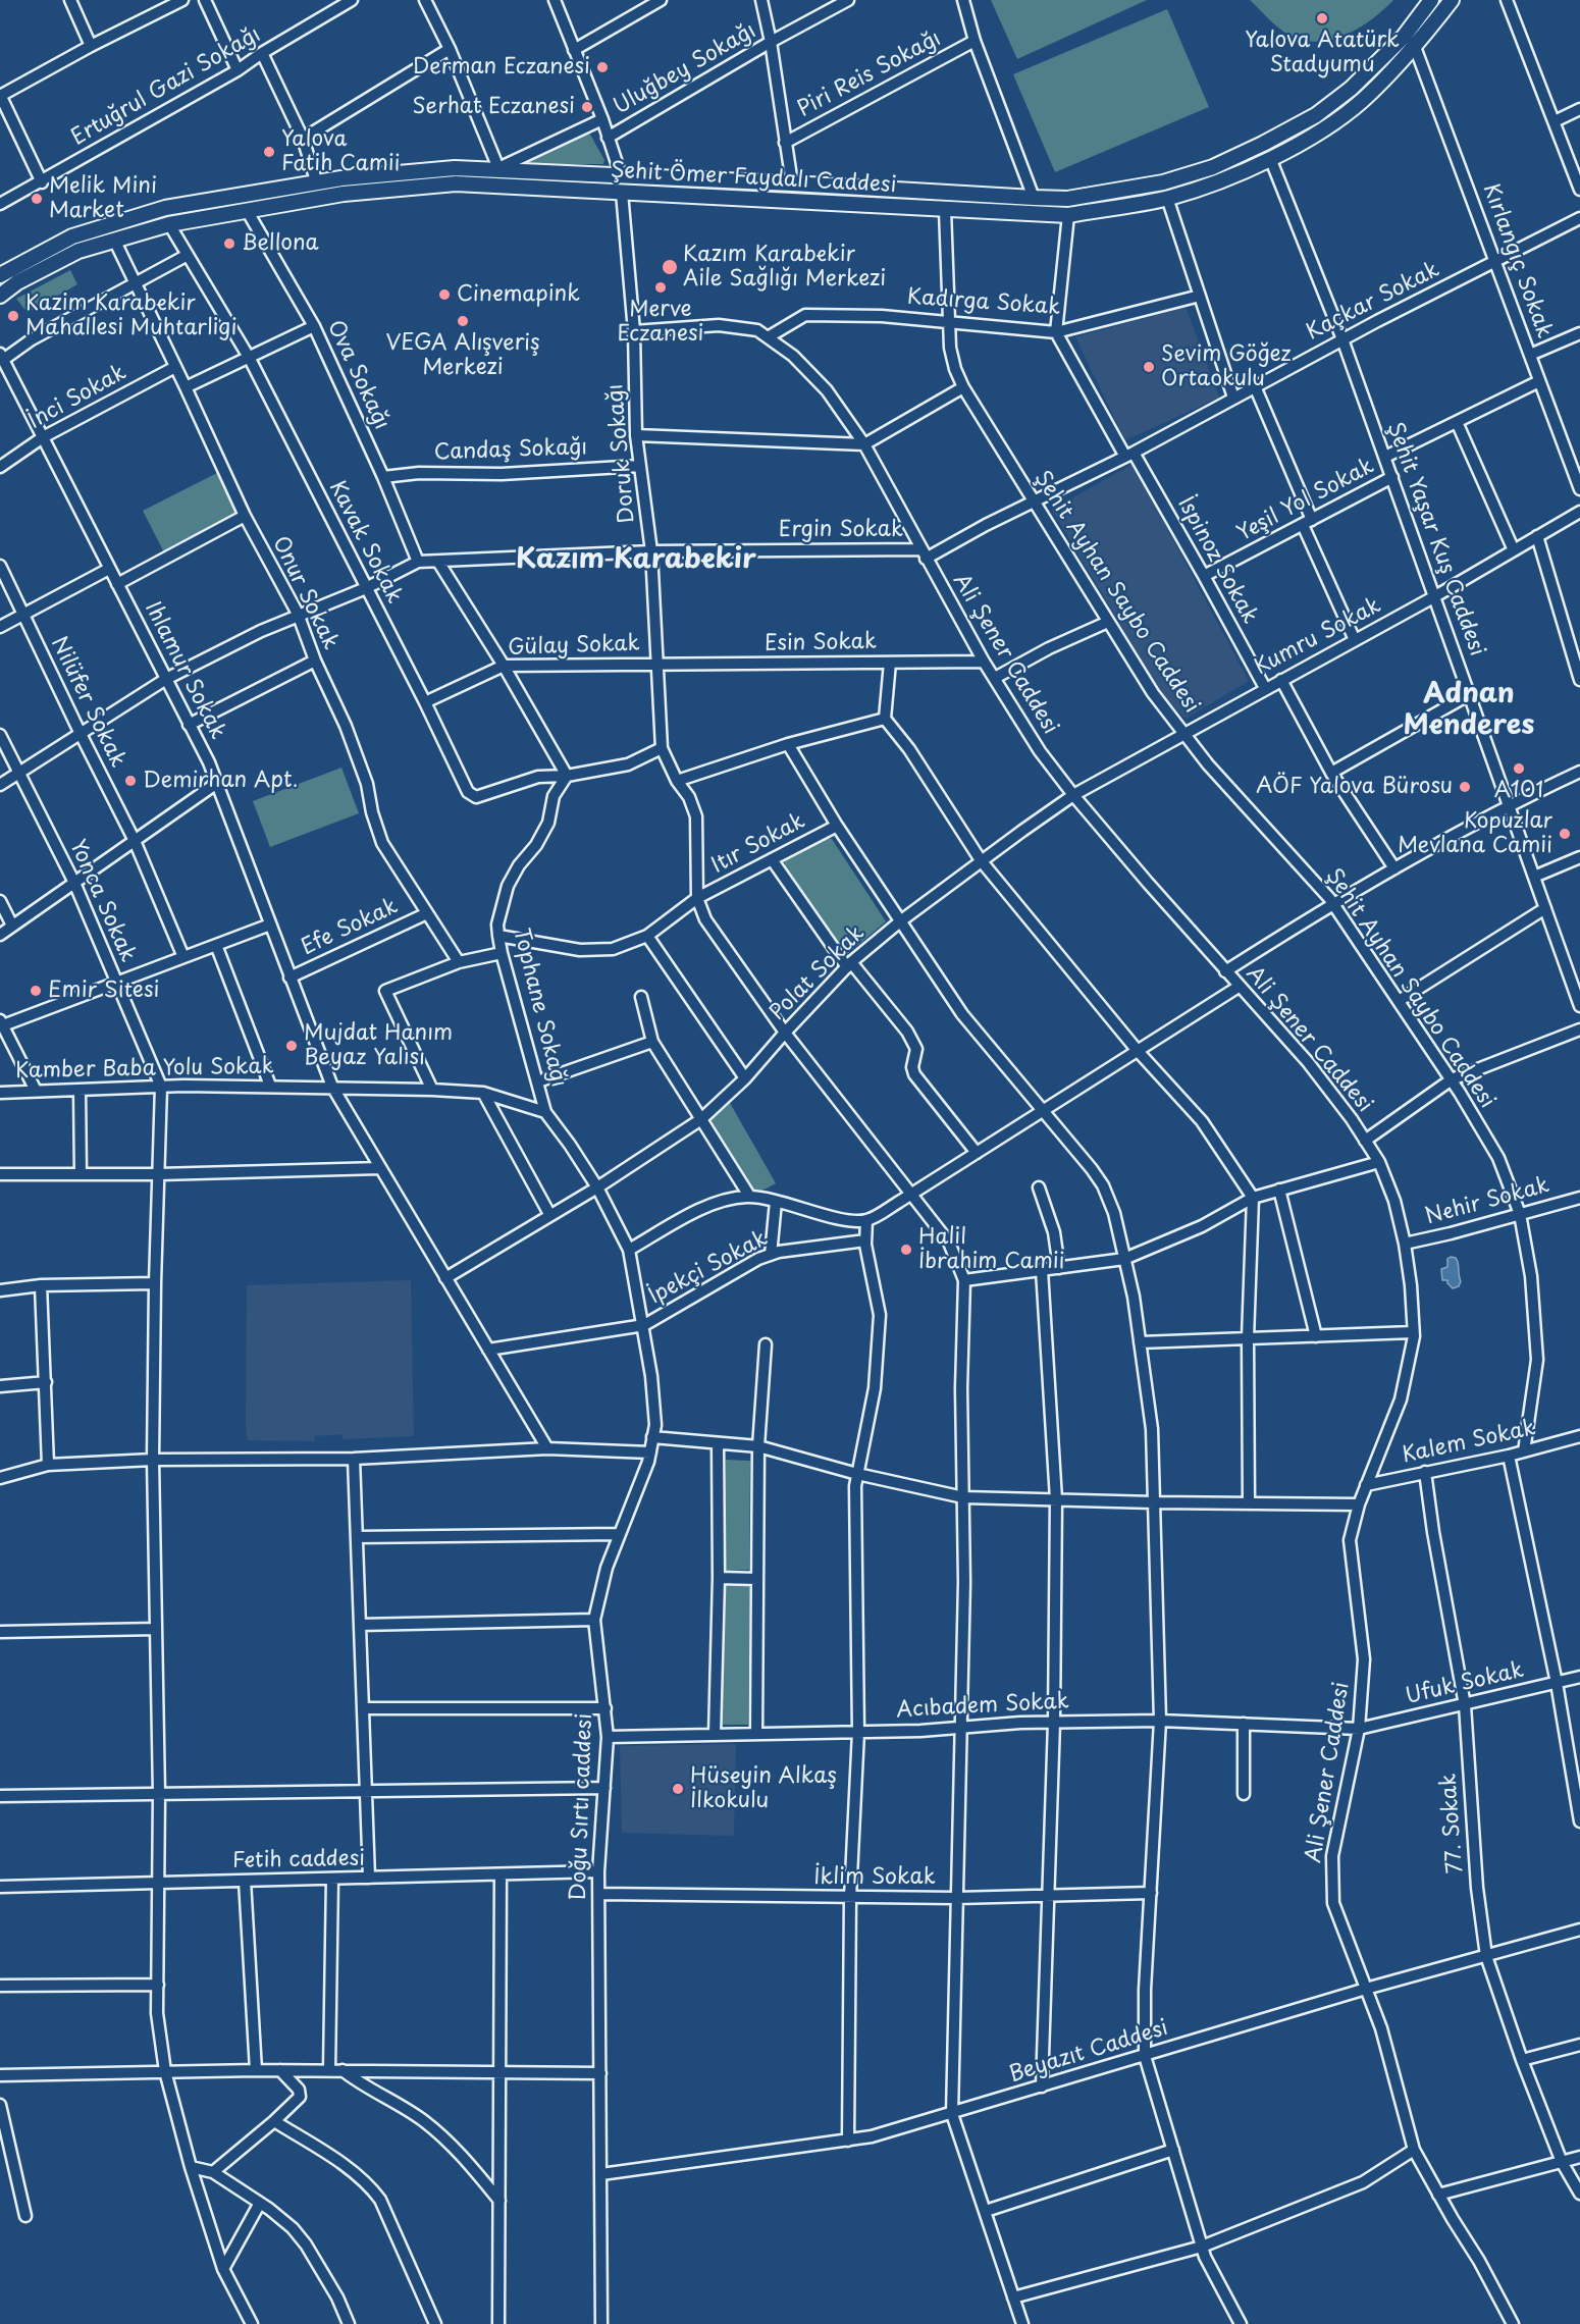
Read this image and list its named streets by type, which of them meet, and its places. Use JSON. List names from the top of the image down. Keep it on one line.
{"streets":{"main road":["Şehit Ömer Faydalı Caddesi"],"street":["Uluğbey Sokağı","Piri Reis Sokağı","Ertuğrul Gazi Sokağı","Kırlangıç Sokak","Kaçkar Sokak","Kadırga Sokak","Ova Sokağı","İnci Sokak","Candaş Sokağı","Doruk Sokağı","Yeşil Yol Sokak","Ergin Sokak","Şehit Yaşar Kuş Caddesi","Kavak Sokak","İspinoz Sokak","Şehit Ayhan Saybo Caddesi","Onur Sokak","Kumru Sokak","Esin Sokak","Gülay Sokak","Ali Şener Caddesi","Ihlamur Sokak","Nilüfer Sokak","Itır Sokak","Yonca Sokak","Efe Sokak","Polat Sokak","Tophane Sokağı","Kamber Baba Yolu Sokak","Nehir Sokak","İpekçi Sokak","Kalem Sokak","Ufuk Sokak","Acıbadem Sokak","Doğu Sırtı caddesi","77. Sokak","Fetih caddesi","İklim Sokak","Beyazıt Caddesi"]},"crossings":[["Şehit Ömer Faydalı Caddesi","Kırlangıç Sokak"],["Şehit Ömer Faydalı Caddesi","Ova Sokağı"],["Şehit Ömer Faydalı Caddesi","Doruk Sokağı"],["Şehit Ömer Faydalı Caddesi","Şehit Yaşar Kuş Caddesi"],["Şehit Ömer Faydalı Caddesi","Kavak Sokak"],["Şehit Ömer Faydalı Caddesi","Şehit Ayhan Saybo Caddesi"],["Şehit Ömer Faydalı Caddesi","Onur Sokak"],["Kırlangıç Sokak","Kaçkar Sokak"],["Kaçkar Sokak","Ergin Sokak"],["Kaçkar Sokak","Şehit Yaşar Kuş Caddesi"],["Kaçkar Sokak","İspinoz Sokak"],["Kaçkar Sokak","Şehit Ayhan Saybo Caddesi"],["Kaçkar Sokak","Ali Şener Caddesi"],["Kadırga Sokak","İspinoz Sokak"],["Kadırga Sokak","Şehit Ayhan Saybo Caddesi"],["Kadırga Sokak","Ali Şener Caddesi"],["Ova Sokağı","Candaş Sokağı"],["Ova Sokağı","Ergin Sokak"],["İnci Sokak","Onur Sokak"],["İnci Sokak","Ihlamur Sokak"],["Candaş Sokağı","Doruk Sokağı"],["Doruk Sokağı","Ergin Sokak"],["Doruk Sokağı","Esin Sokak"],["Doruk Sokağı","Gülay Sokak"],["Doruk Sokağı","Ali Şener Caddesi"],["Yeşil Yol Sokak","Şehit Yaşar Kuş Caddesi"],["Yeşil Yol Sokak","İspinoz Sokak"],["Ergin Sokak","Ali Şener Caddesi"],["Şehit Yaşar Kuş Caddesi","Kumru Sokak"],["Kavak Sokak","Gülay Sokak"],["Kavak Sokak","Tophane Sokağı"],["İspinoz Sokak","Kumru Sokak"],["Şehit Ayhan Saybo Caddesi","Kumru Sokak"],["Şehit Ayhan Saybo Caddesi","Nehir Sokak"],["Şehit Ayhan Saybo Caddesi","Kalem Sokak"],["Onur Sokak","Efe Sokak"],["Kumru Sokak","Ali Şener Caddesi"],["Kumru Sokak","Polat Sokak"],["Esin Sokak","Gülay Sokak"],["Esin Sokak","Ali Şener Caddesi"],["Ali Şener Caddesi","Polat Sokak"],["Ali Şener Caddesi","Nehir Sokak"],["Ali Şener Caddesi","Kalem Sokak"],["Ali Şener Caddesi","Ufuk Sokak"],["Ali Şener Caddesi","Acıbadem Sokak"],["Ali Şener Caddesi","Beyazıt Caddesi"],["Ihlamur Sokak","Efe Sokak"],["Ihlamur Sokak","Polat Sokak"],["Ihlamur Sokak","Kamber Baba Yolu Sokak"],["Itır Sokak","Tophane Sokağı"],["Yonca Sokak","Kamber Baba Yolu Sokak"],["Polat Sokak","Doğu Sırtı caddesi"],["Tophane Sokağı","Kamber Baba Yolu Sokak"],["Tophane Sokağı","Doğu Sırtı caddesi"],["Kamber Baba Yolu Sokak","Doğu Sırtı caddesi"],["İpekçi Sokak","Doğu Sırtı caddesi"],["Kalem Sokak","77. Sokak"],["Ufuk Sokak","Acıbadem Sokak"],["Ufuk Sokak","77. Sokak"],["Acıbadem Sokak","Doğu Sırtı caddesi"],["Doğu Sırtı caddesi","Fetih caddesi"],["Doğu Sırtı caddesi","İklim Sokak"],["Doğu Sırtı caddesi","Beyazıt Caddesi"],["77. Sokak","Beyazıt Caddesi"]],"districts":["Kazım Karabekir","Adnan Menderes"],"places":["Yalova Atatürk Stadyumu","Derman Eczanesi","Serhat Eczanesi","Yalova Fatih Camii","Melik Mini Market","Bellona","Kazım Karabekir Aile Sağlığı Merkezi","Merve Eczanesi","Cinemapink","Kazim Karabekir Mahallesi Muhtarligi","VEGA Alışveriş Merkezi","Sevim Göğez Ortaokulu","A101","Demirhan Apt.","AÖF Yalova Bürosu","Kopuzlar Mevlana Camii","Emir Sitesi","Mujdat Hanım Beyaz Yalısı","Halil İbrahim Camii","Hüseyin Alkaş İlkokulu"]}
